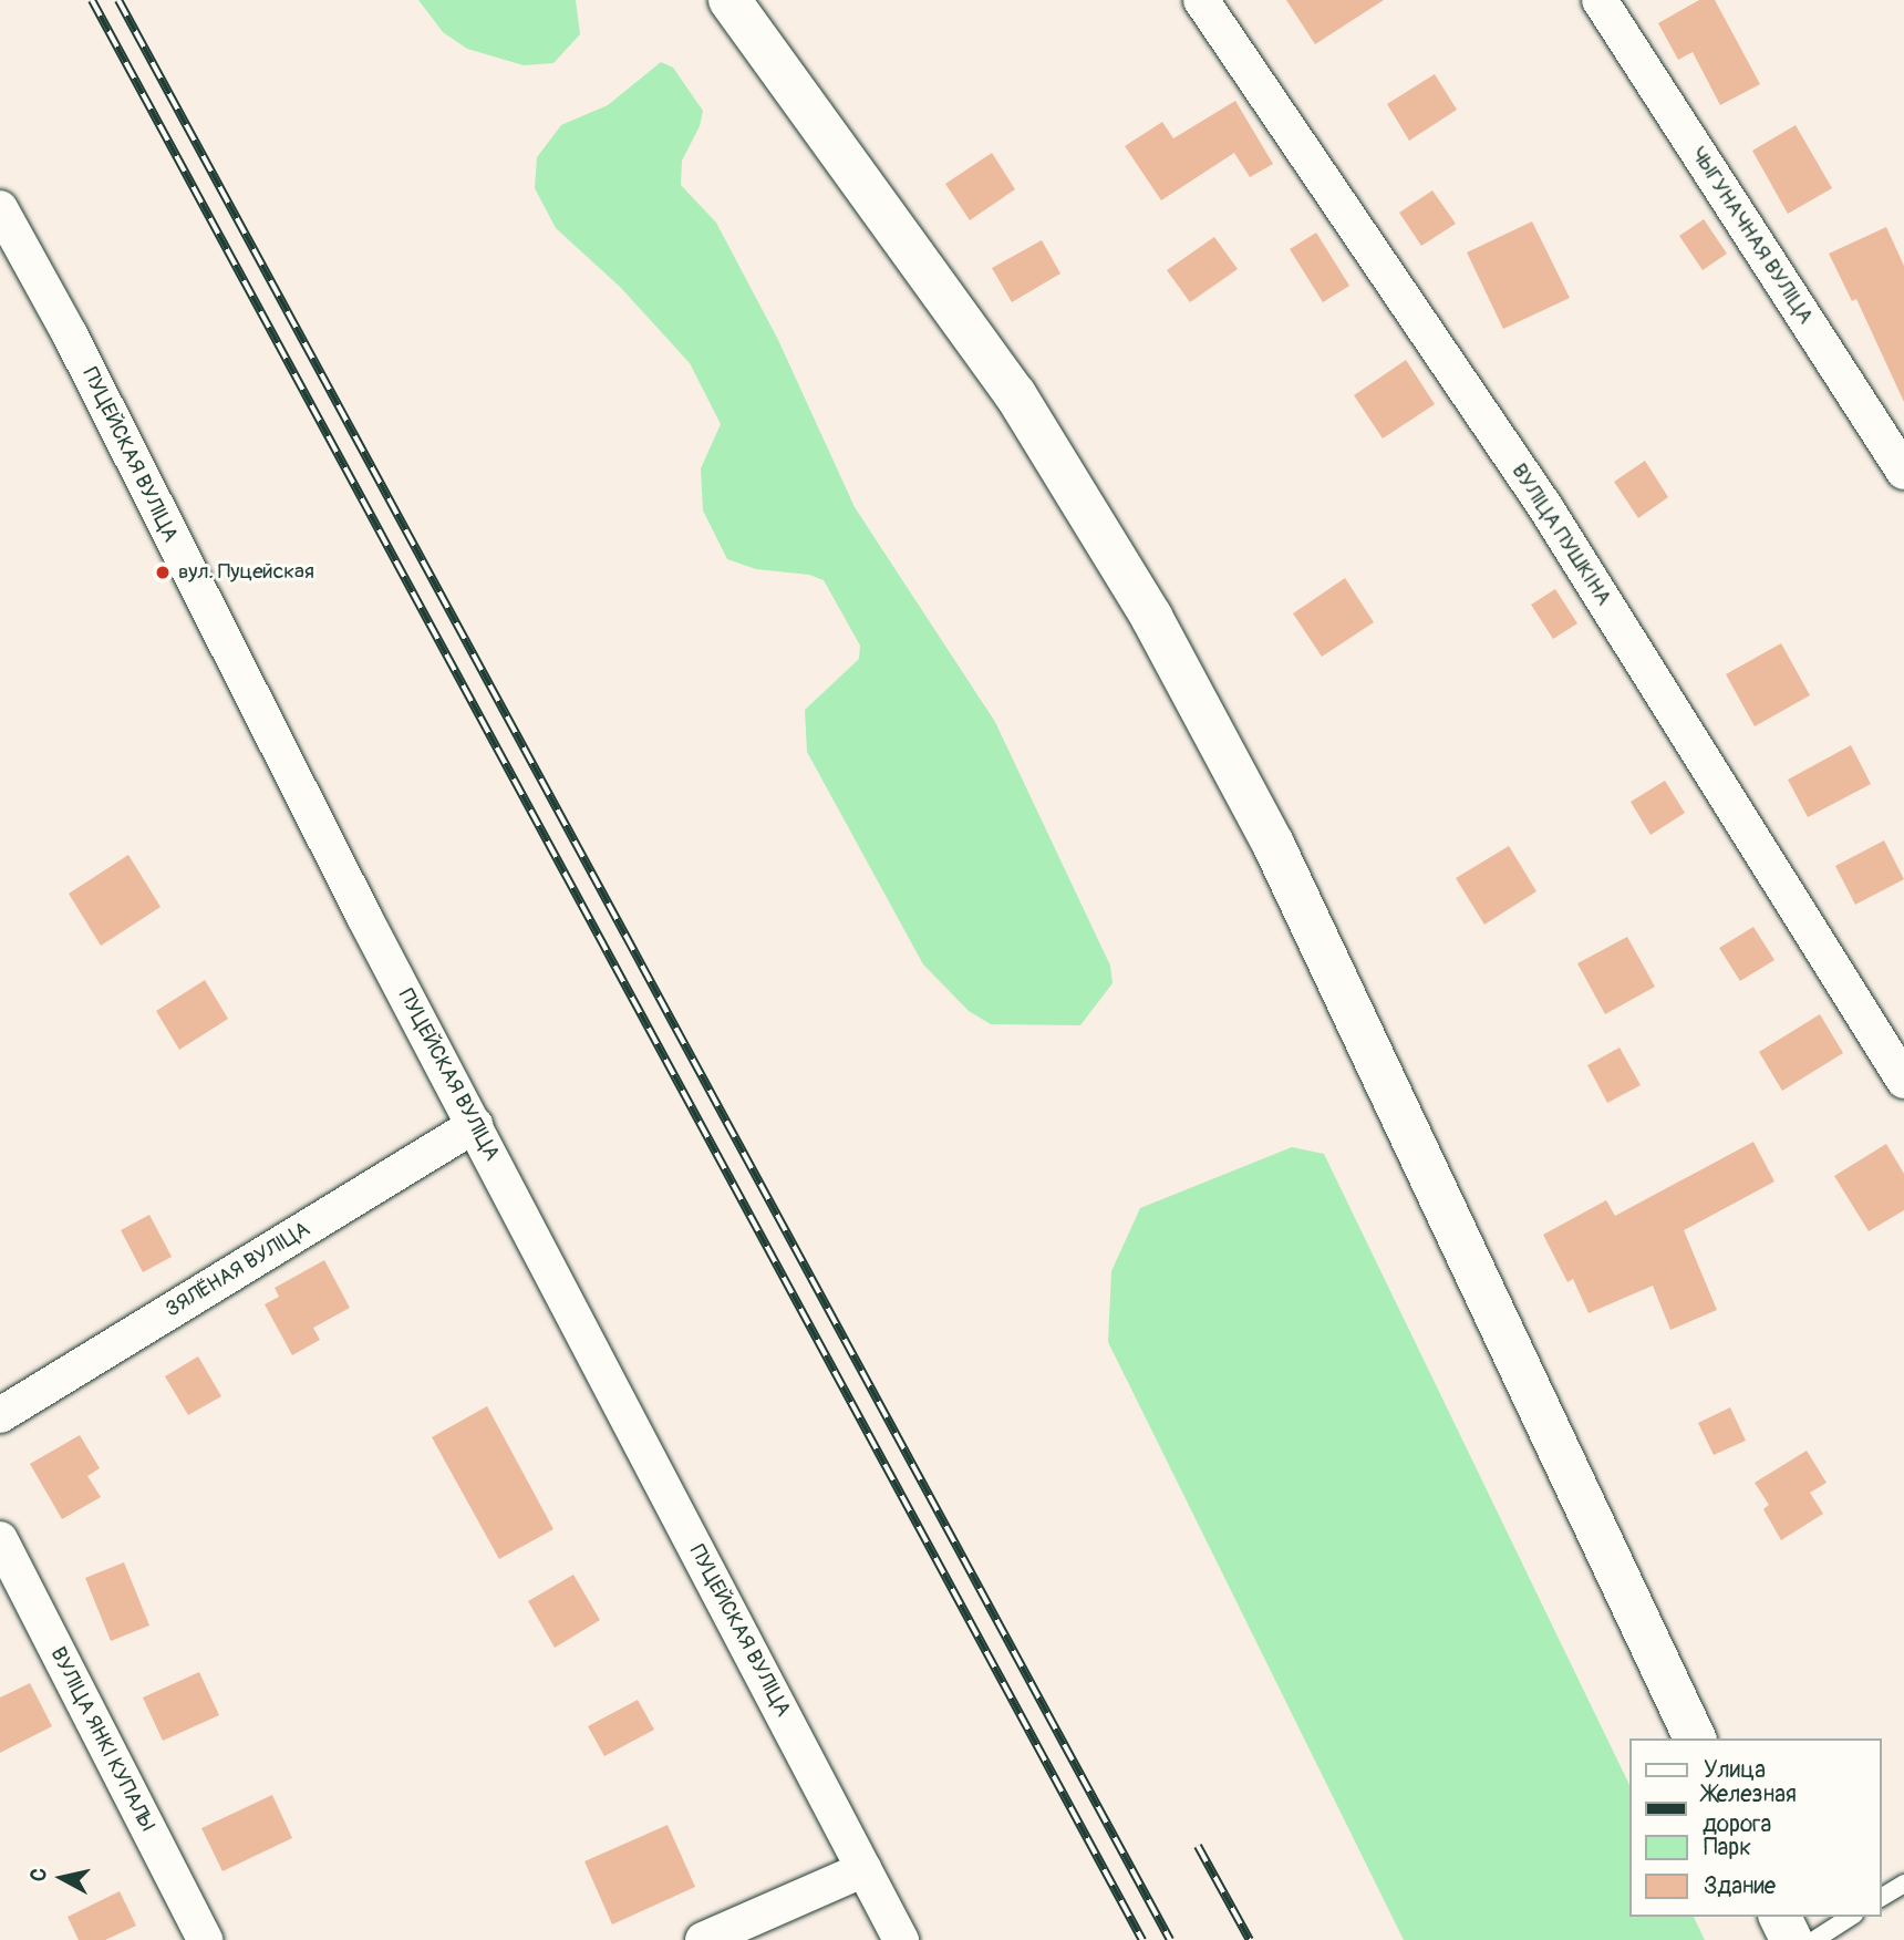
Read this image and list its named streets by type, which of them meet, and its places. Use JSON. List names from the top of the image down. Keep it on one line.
{"streets":{"street":["ЧЫГУНАЧНАЯ ВУЛІЦА","ПУЦЕЙСКАЯ ВУЛІЦА","ВУЛІЦА ПУШКІНА","ЗЯЛЁНАЯ ВУЛІЦА","ВУЛІЦА ЯНКІ КУПАЛЫ"]},"crossings":[["ПУЦЕЙСКАЯ ВУЛІЦА","ЗЯЛЁНАЯ ВУЛІЦА"]],"places":["вул. Пуцейская"],"legend":["Улица","Железная дорога","Парк","Здание"],"north":"left"}
